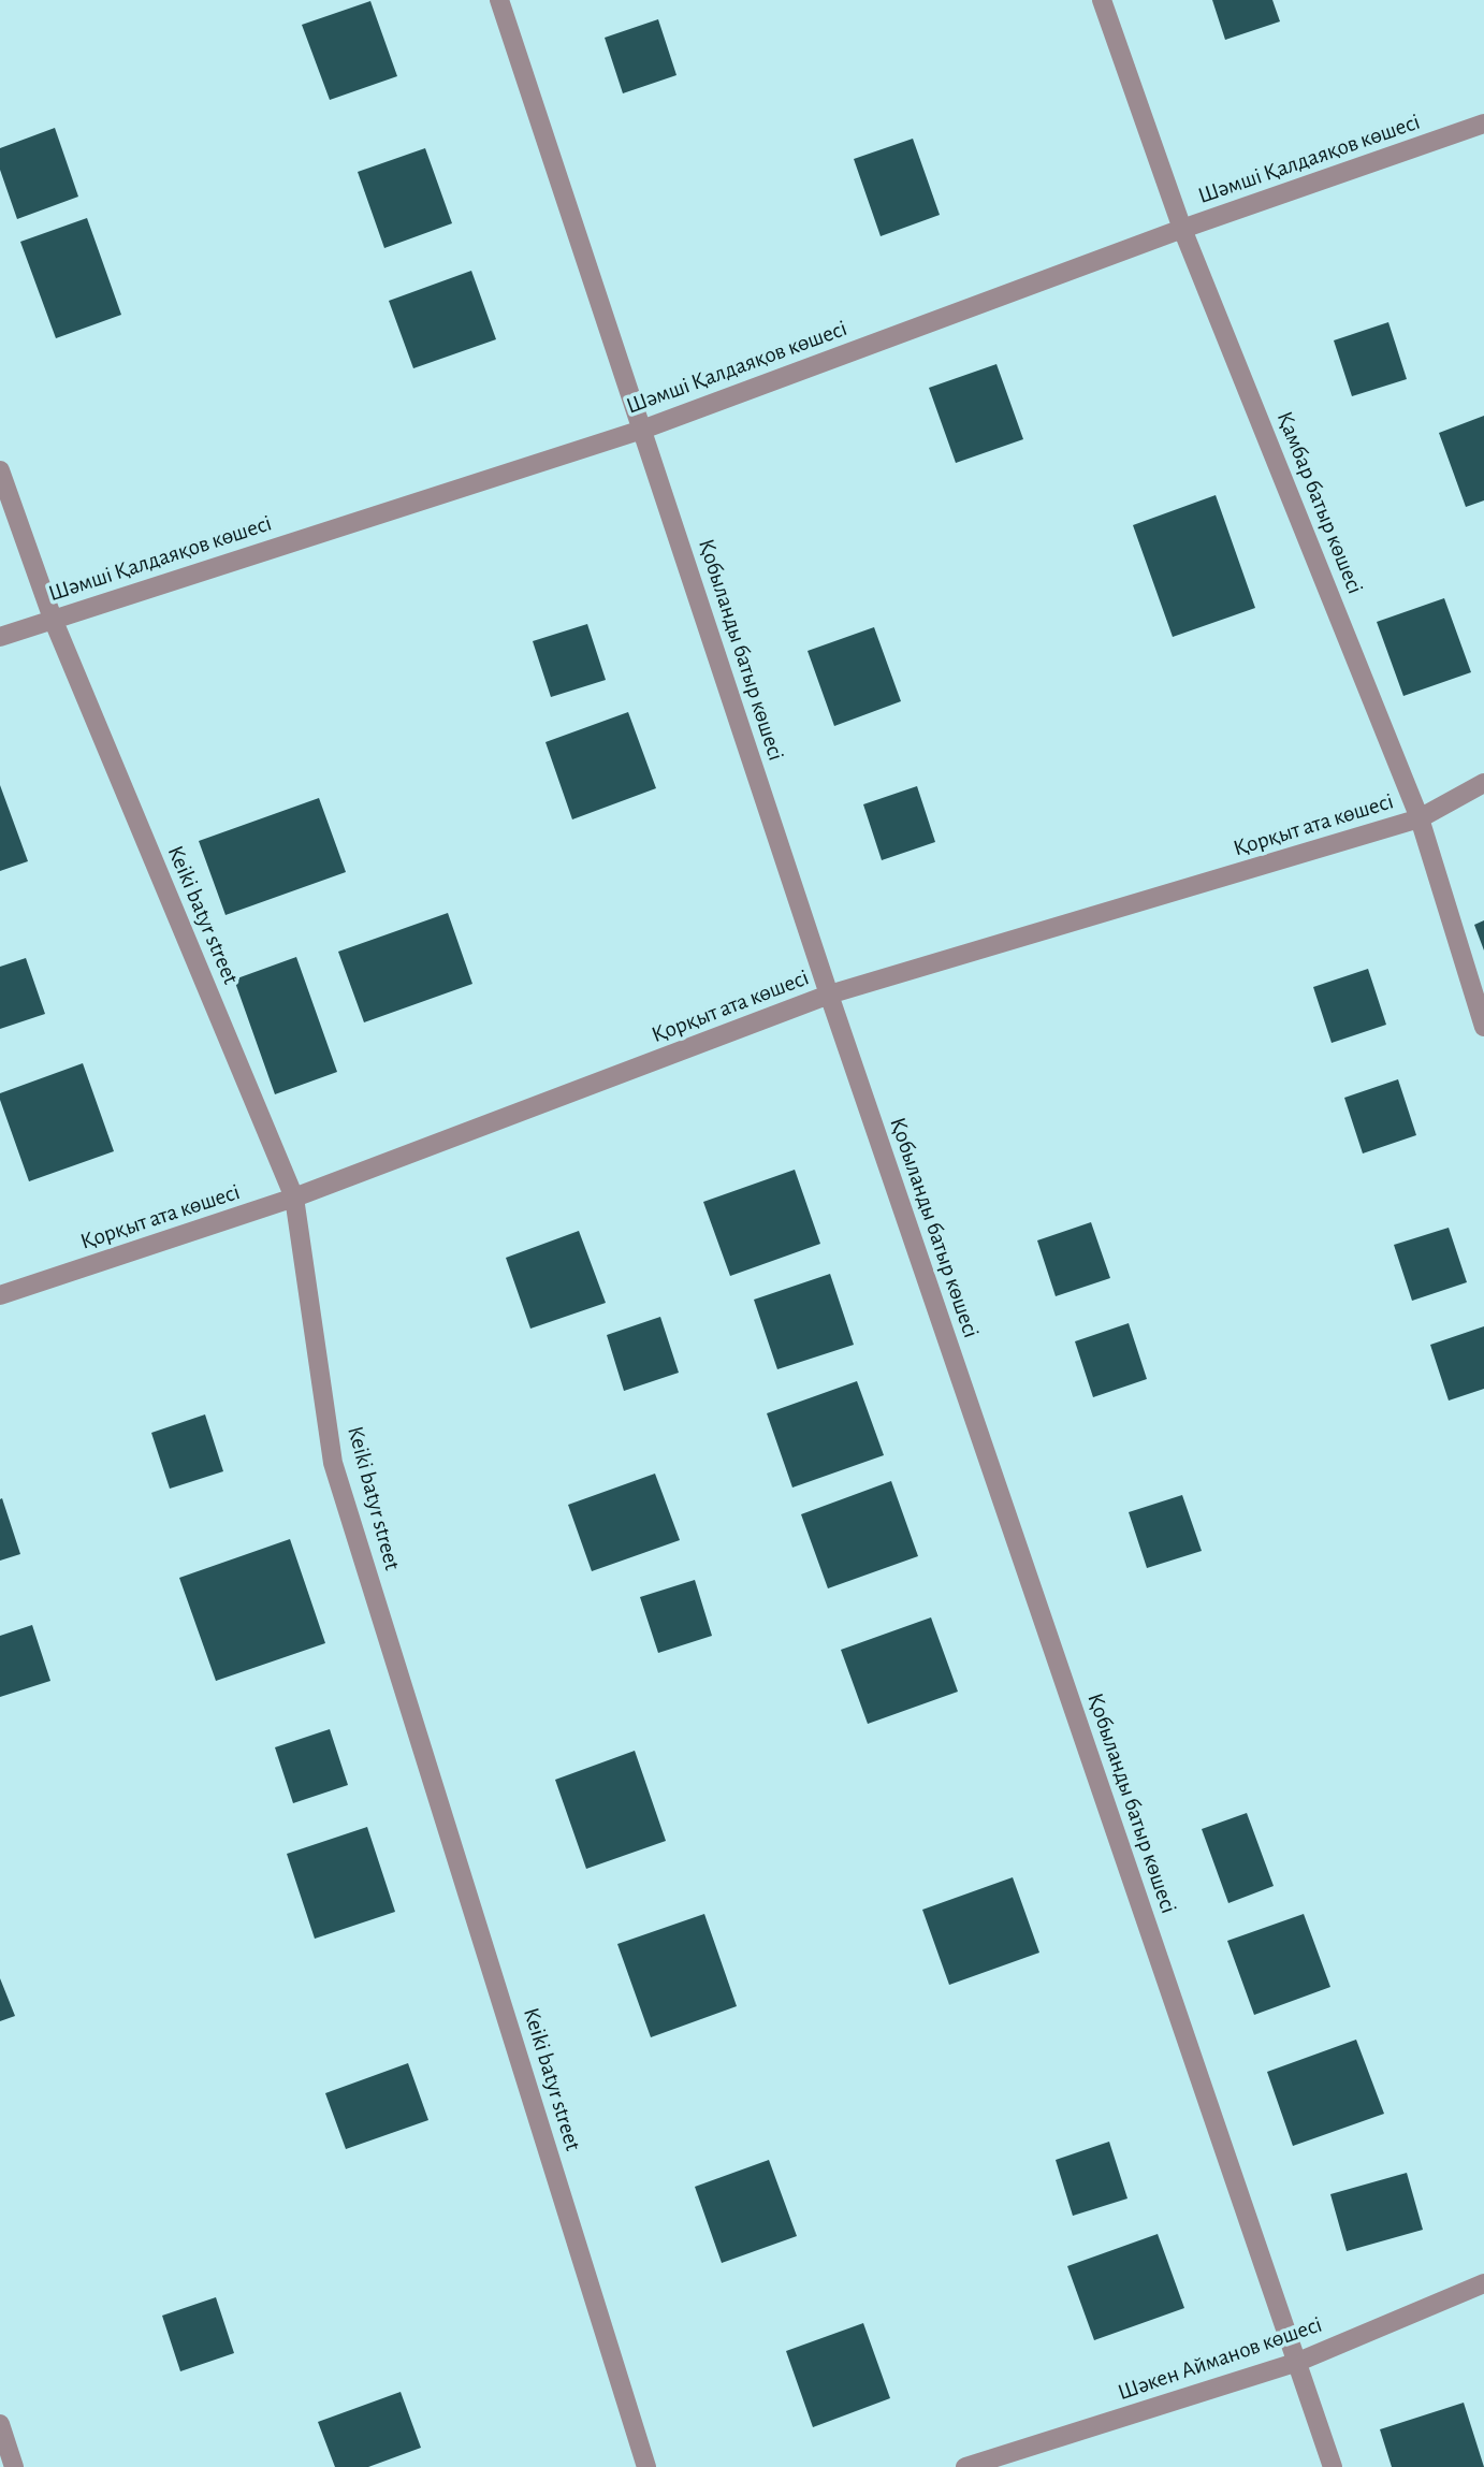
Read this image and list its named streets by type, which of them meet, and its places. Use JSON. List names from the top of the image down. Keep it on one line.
{"streets":{"street":["Шәмші Қалдаяқов көшесі","Қамбар батыр көшесі","Қобыланды батыр көшесі","Қорқыт ата көшесі","Keiki batyr street","Шәкен Айманов көшесі"]},"crossings":[["Шәмші Қалдаяқов көшесі","Қамбар батыр көшесі"],["Шәмші Қалдаяқов көшесі","Қобыланды батыр көшесі"],["Шәмші Қалдаяқов көшесі","Keiki batyr street"],["Қамбар батыр көшесі","Қорқыт ата көшесі"],["Қобыланды батыр көшесі","Қорқыт ата көшесі"],["Қобыланды батыр көшесі","Шәкен Айманов көшесі"],["Қорқыт ата көшесі","Keiki batyr street"]]}
